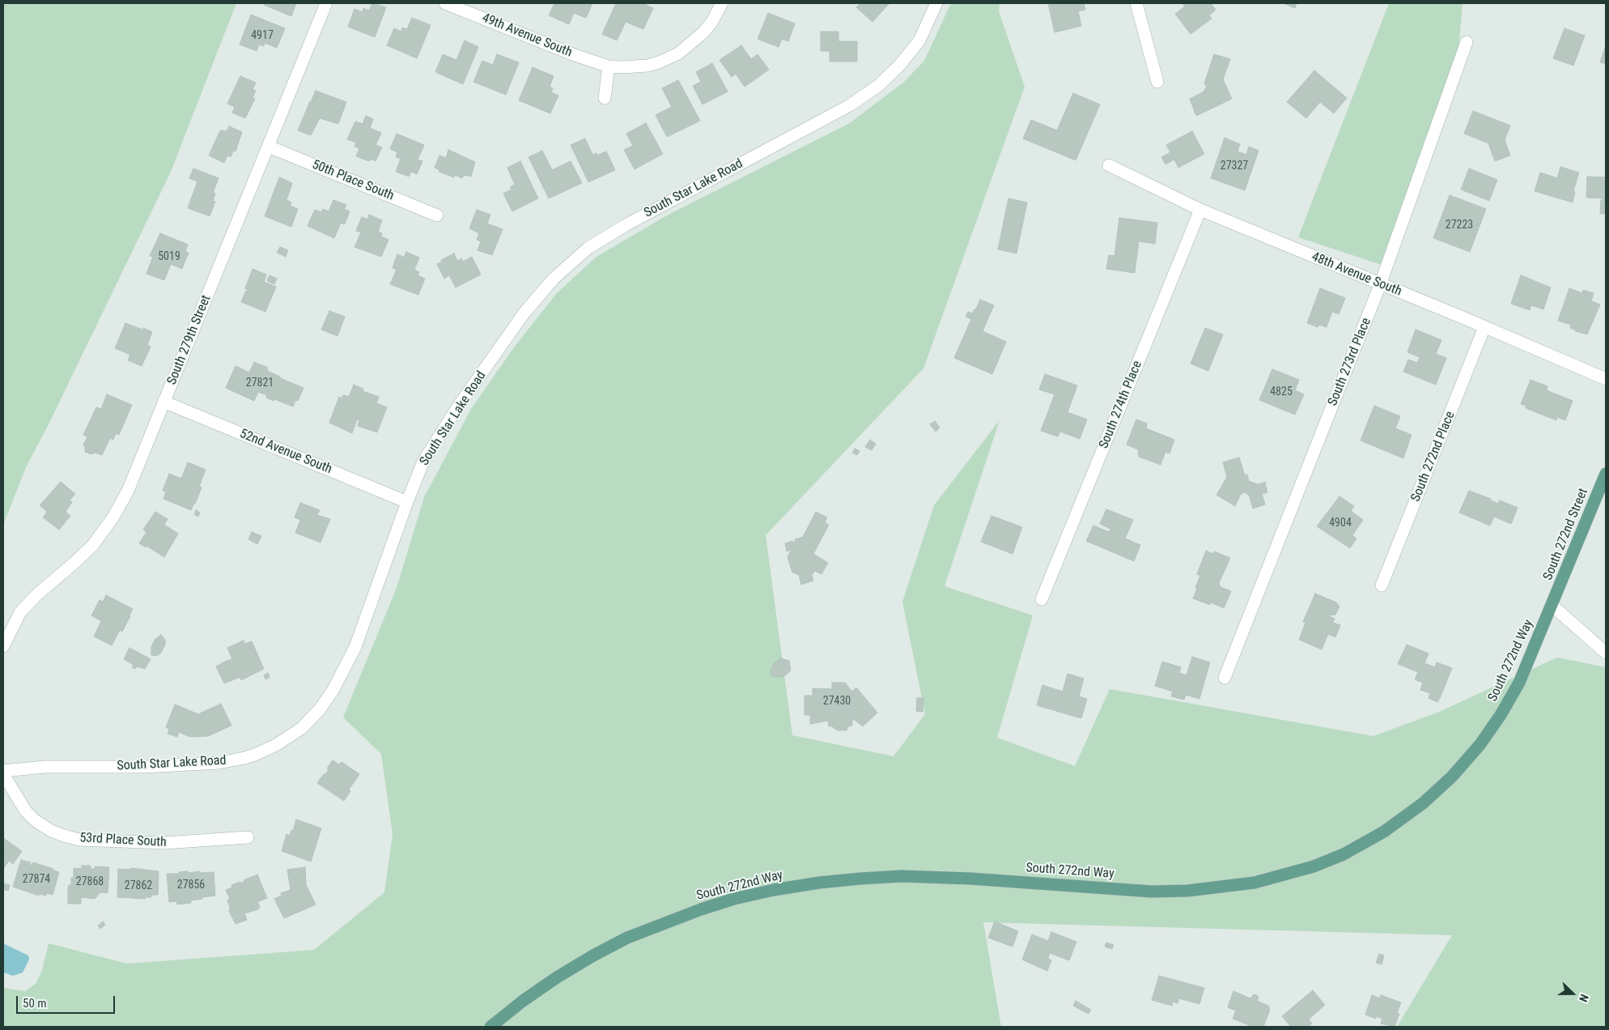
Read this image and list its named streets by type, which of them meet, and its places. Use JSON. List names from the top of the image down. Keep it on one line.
{"streets":{"main road":["South 272nd Street","South 272nd Way"],"street":["49th Avenue South","50th Place South","South Star Lake Road","48th Avenue South","South 279th Street","South 273rd Place","South 274th Place","52nd Avenue South","South 272nd Place","53rd Place South"]},"crossings":[["50th Place South","South 279th Street"],["South Star Lake Road","52nd Avenue South"],["South Star Lake Road","53rd Place South"],["48th Avenue South","South 273rd Place"],["48th Avenue South","South 274th Place"],["48th Avenue South","South 272nd Place"],["South 279th Street","52nd Avenue South"],["South 272nd Street","South 272nd Way"]],"house_numbers":["4917","27327","27223","5019","27821","4825","4904","27430","27874","27868","27856","27862"],"scale_bar":"50 m","north":"right"}
